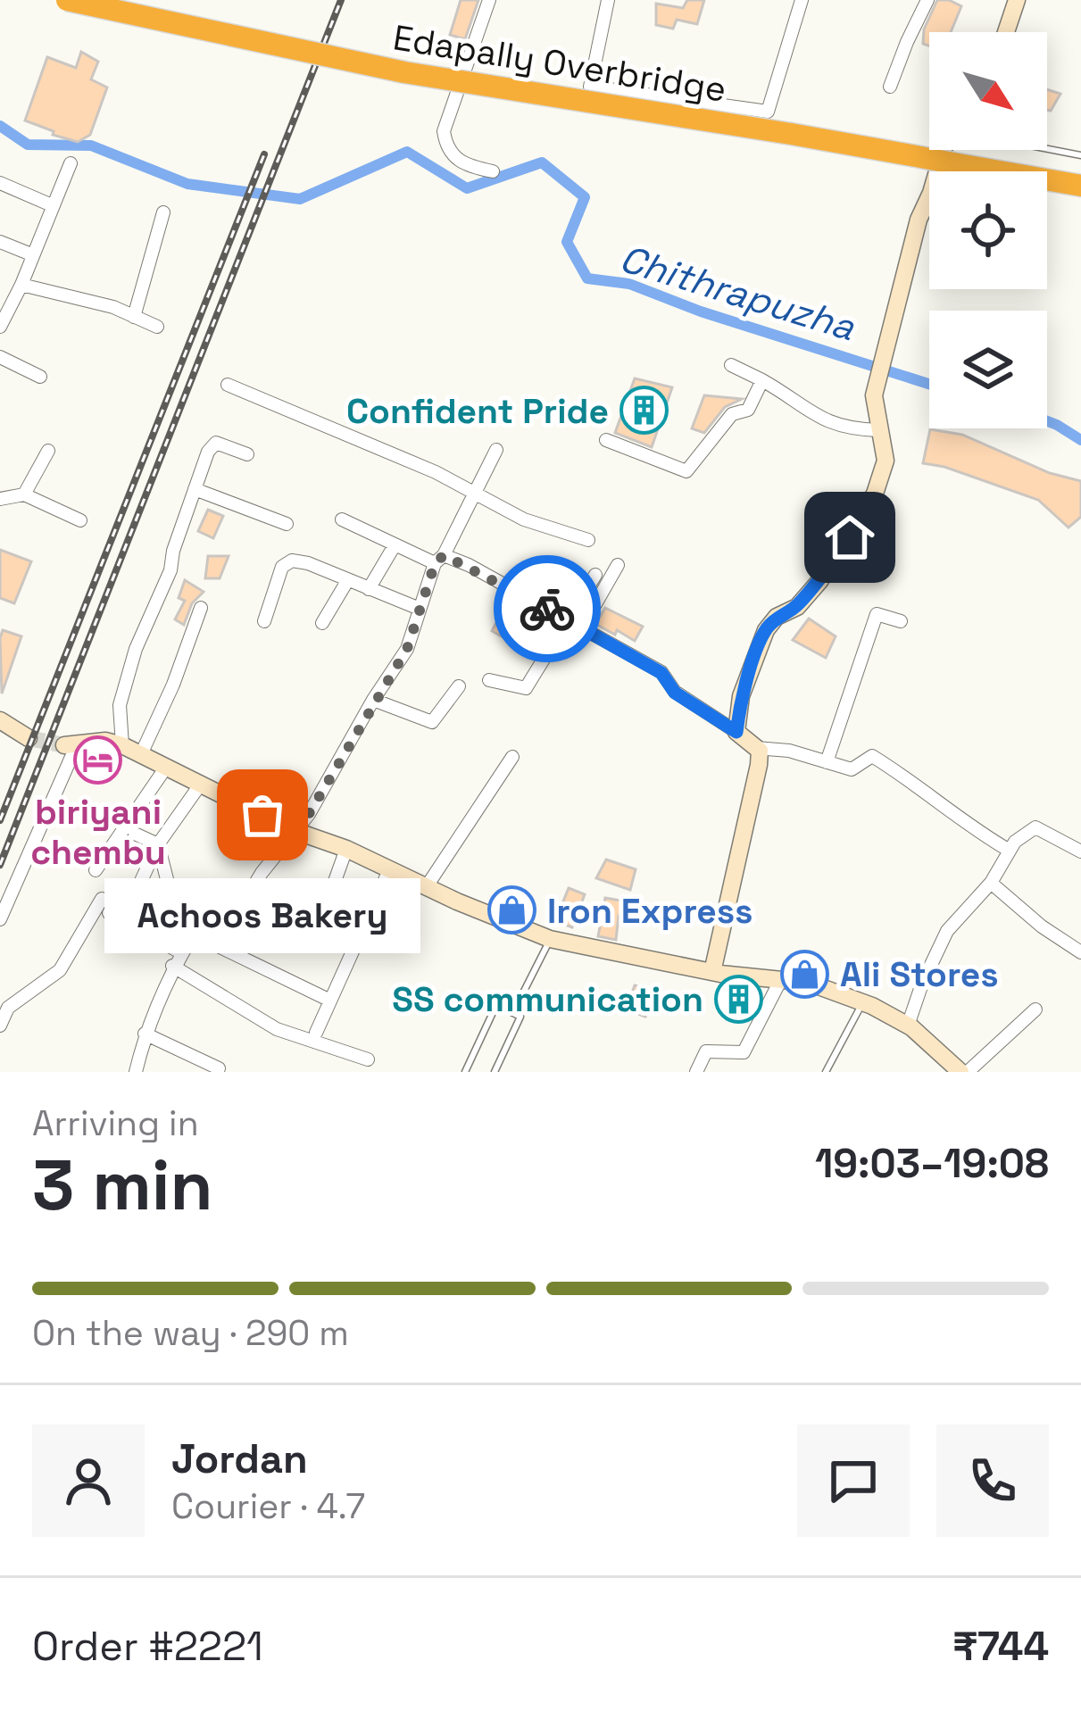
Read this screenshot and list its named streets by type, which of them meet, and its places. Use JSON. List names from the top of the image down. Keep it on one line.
{"streets":{"highway":["Edapally Overbridge"]},"water":["Chithrapuzha"],"places":{"building":["Confident Pride","SS communication"],"hotel":["biriyani chembu"],"other":["Achoos Bakery"],"shop":["Iron Express","Ali Stores"]},"north":"bottom right","page":{"bubble":"Achoos Bakery","heading":["3 min","Arriving in","19:03–19:08"],"panel":["Jordan","Courier · 4.7","Order #2221","₹744"],"bar":"On the way · 290 m"}}
